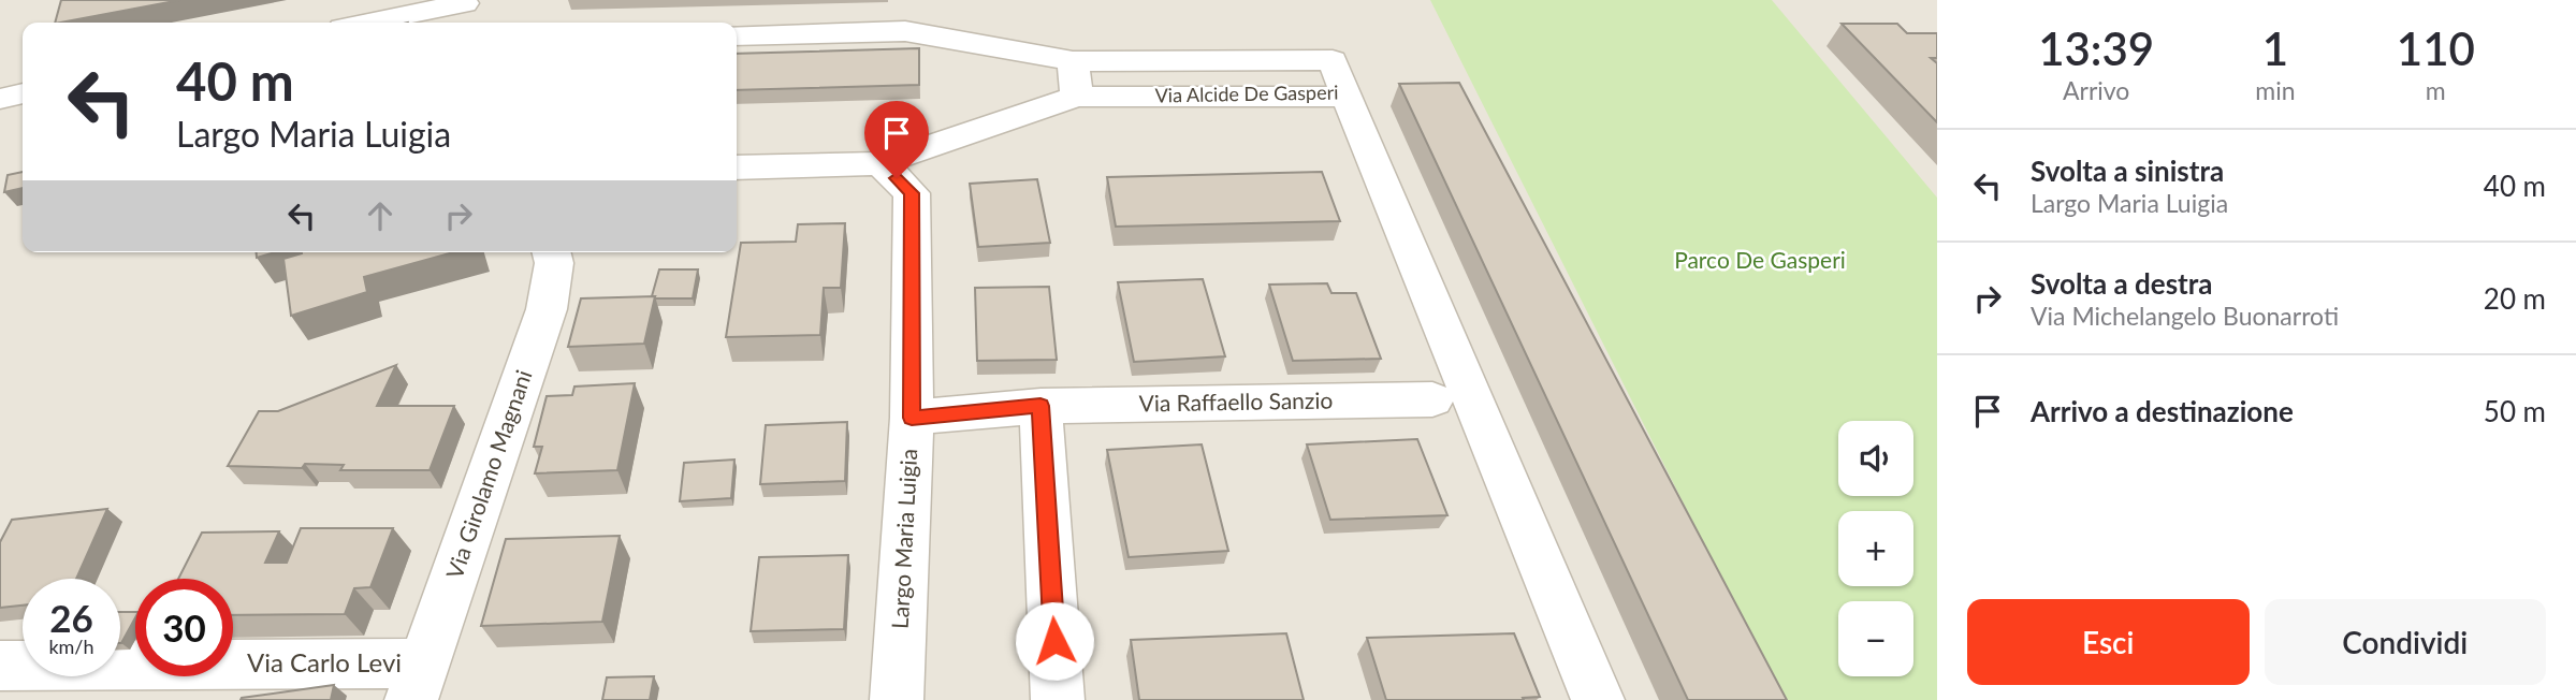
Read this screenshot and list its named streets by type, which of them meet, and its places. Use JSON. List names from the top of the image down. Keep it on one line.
{"streets":{"street":["Via Alcide De Gasperi","Via Raffaello Sanzio","Via Girolamo Magnani","Largo Maria Luigia","Via Carlo Levi"]},"crossings":[["Via Raffaello Sanzio","Largo Maria Luigia"],["Via Girolamo Magnani","Via Carlo Levi"]],"parks":["Parco De Gasperi"],"page":{"eta":["13:39","Arrivo","1","min","110","m"],"turn":["40 m","Largo Maria Luigia"],"list":[{"name":"Svolta a sinistra","note":"Largo Maria Luigia","value":"40 m"},{"name":"Svolta a destra","note":"Via Michelangelo Buonarroti","value":"20 m"},{"name":"Arrivo a destinazione","value":"50 m"}],"map_buttons":["+","−"],"speed":"26 km/h","limit":"30","buttons":["Esci","Condividi"]}}
